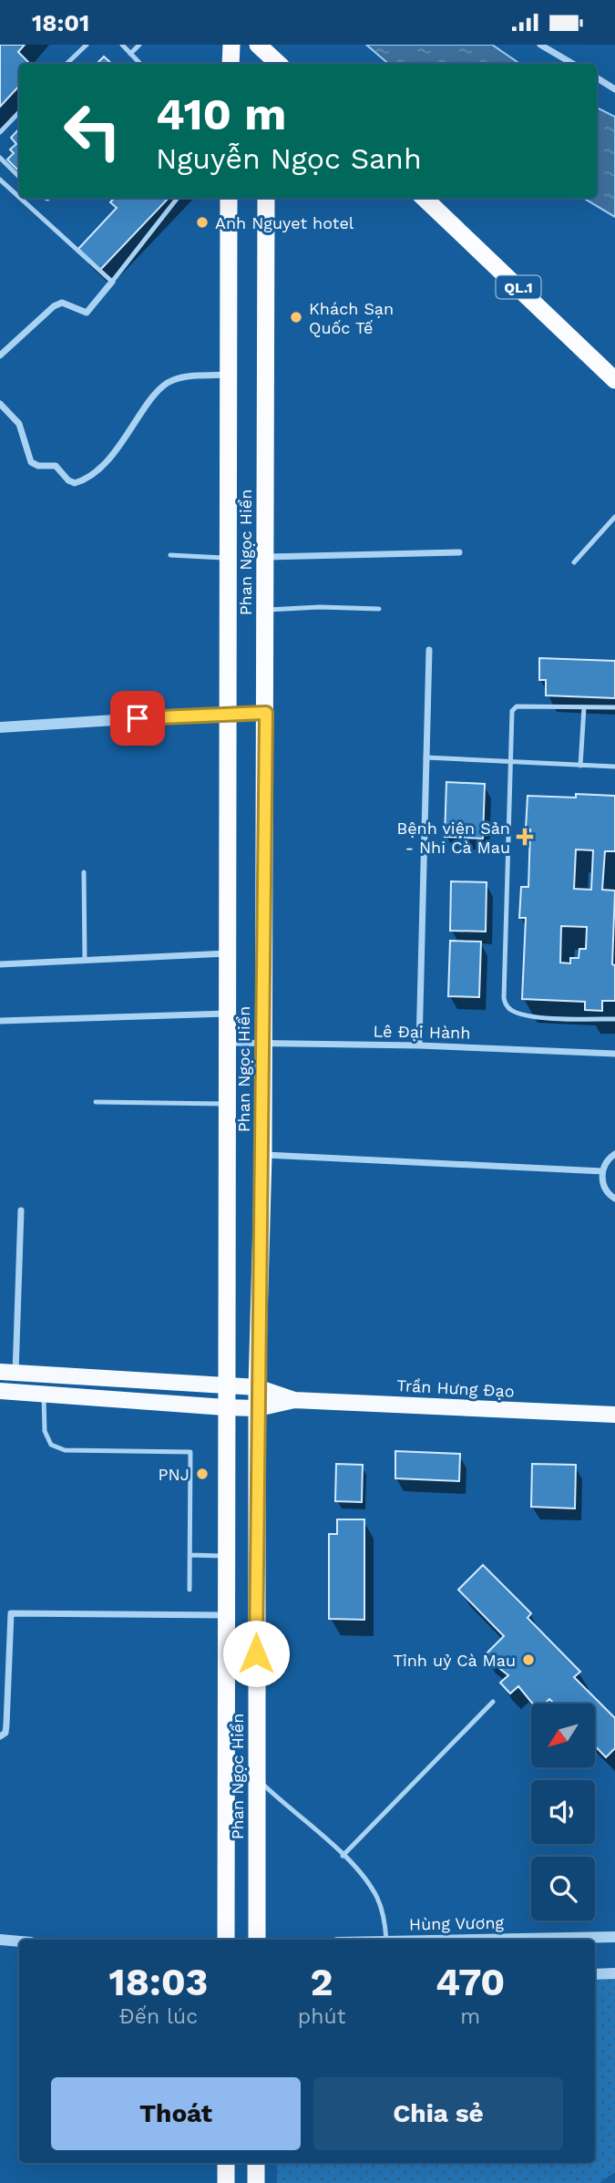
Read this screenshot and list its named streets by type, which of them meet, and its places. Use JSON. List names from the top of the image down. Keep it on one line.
{"streets":{"highway":["QL.1","Phan Ngọc Hiển"],"main road":["Trần Hưng Đạo"],"street":["Lê Đại Hành","Hùng Vương"]},"crossings":[["Phan Ngọc Hiển","Lê Đại Hành"],["Phan Ngọc Hiển","Trần Hưng Đạo"]],"places":{"other":["Anh Nguyet hotel","Khách Sạn Quốc Tế","PNJ","Tỉnh uỷ Cà Mau"],"health":["Bệnh viện Sản - Nhi Cà Mau"]},"north":"bottom left","page":{"status":"18:01","turn":["410 m","Nguyễn Ngọc Sanh"],"eta":["18:03","Đến lúc","2","phút","470","m"],"buttons":["Thoát","Chia sẻ"]}}
